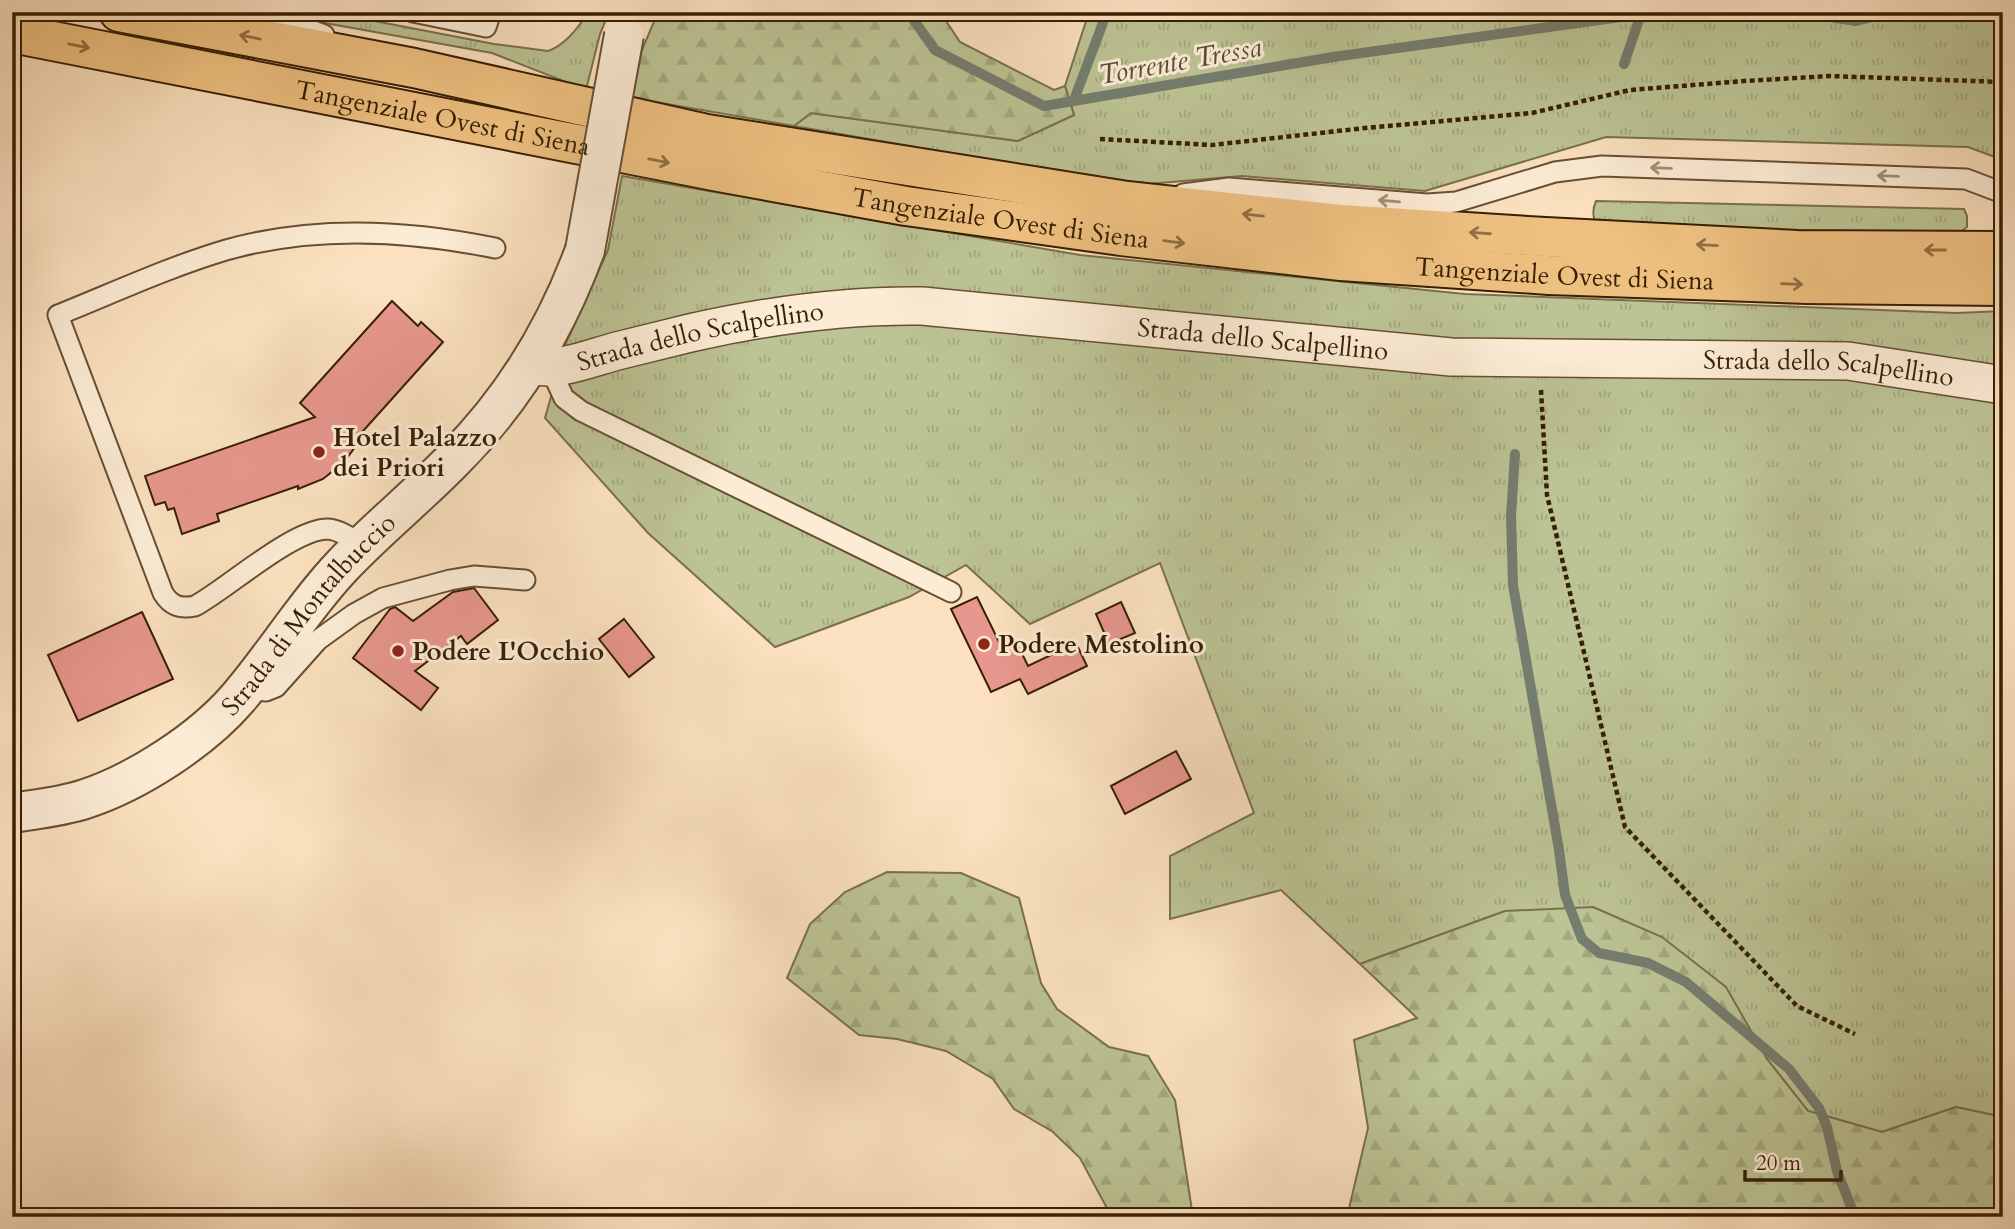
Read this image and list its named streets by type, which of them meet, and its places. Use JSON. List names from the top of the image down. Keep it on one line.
{"streets":{"highway":["Tangenziale Ovest di Siena"],"street":["Strada dello Scalpellino","Strada di Montalbuccio"]},"crossings":[["Strada dello Scalpellino","Strada di Montalbuccio"]],"water":["Torrente Tressa"],"places":["Hotel Palazzo dei Priori","Podere Mestolino","Podere L'Occhio"],"scale_bar":"20 m"}
